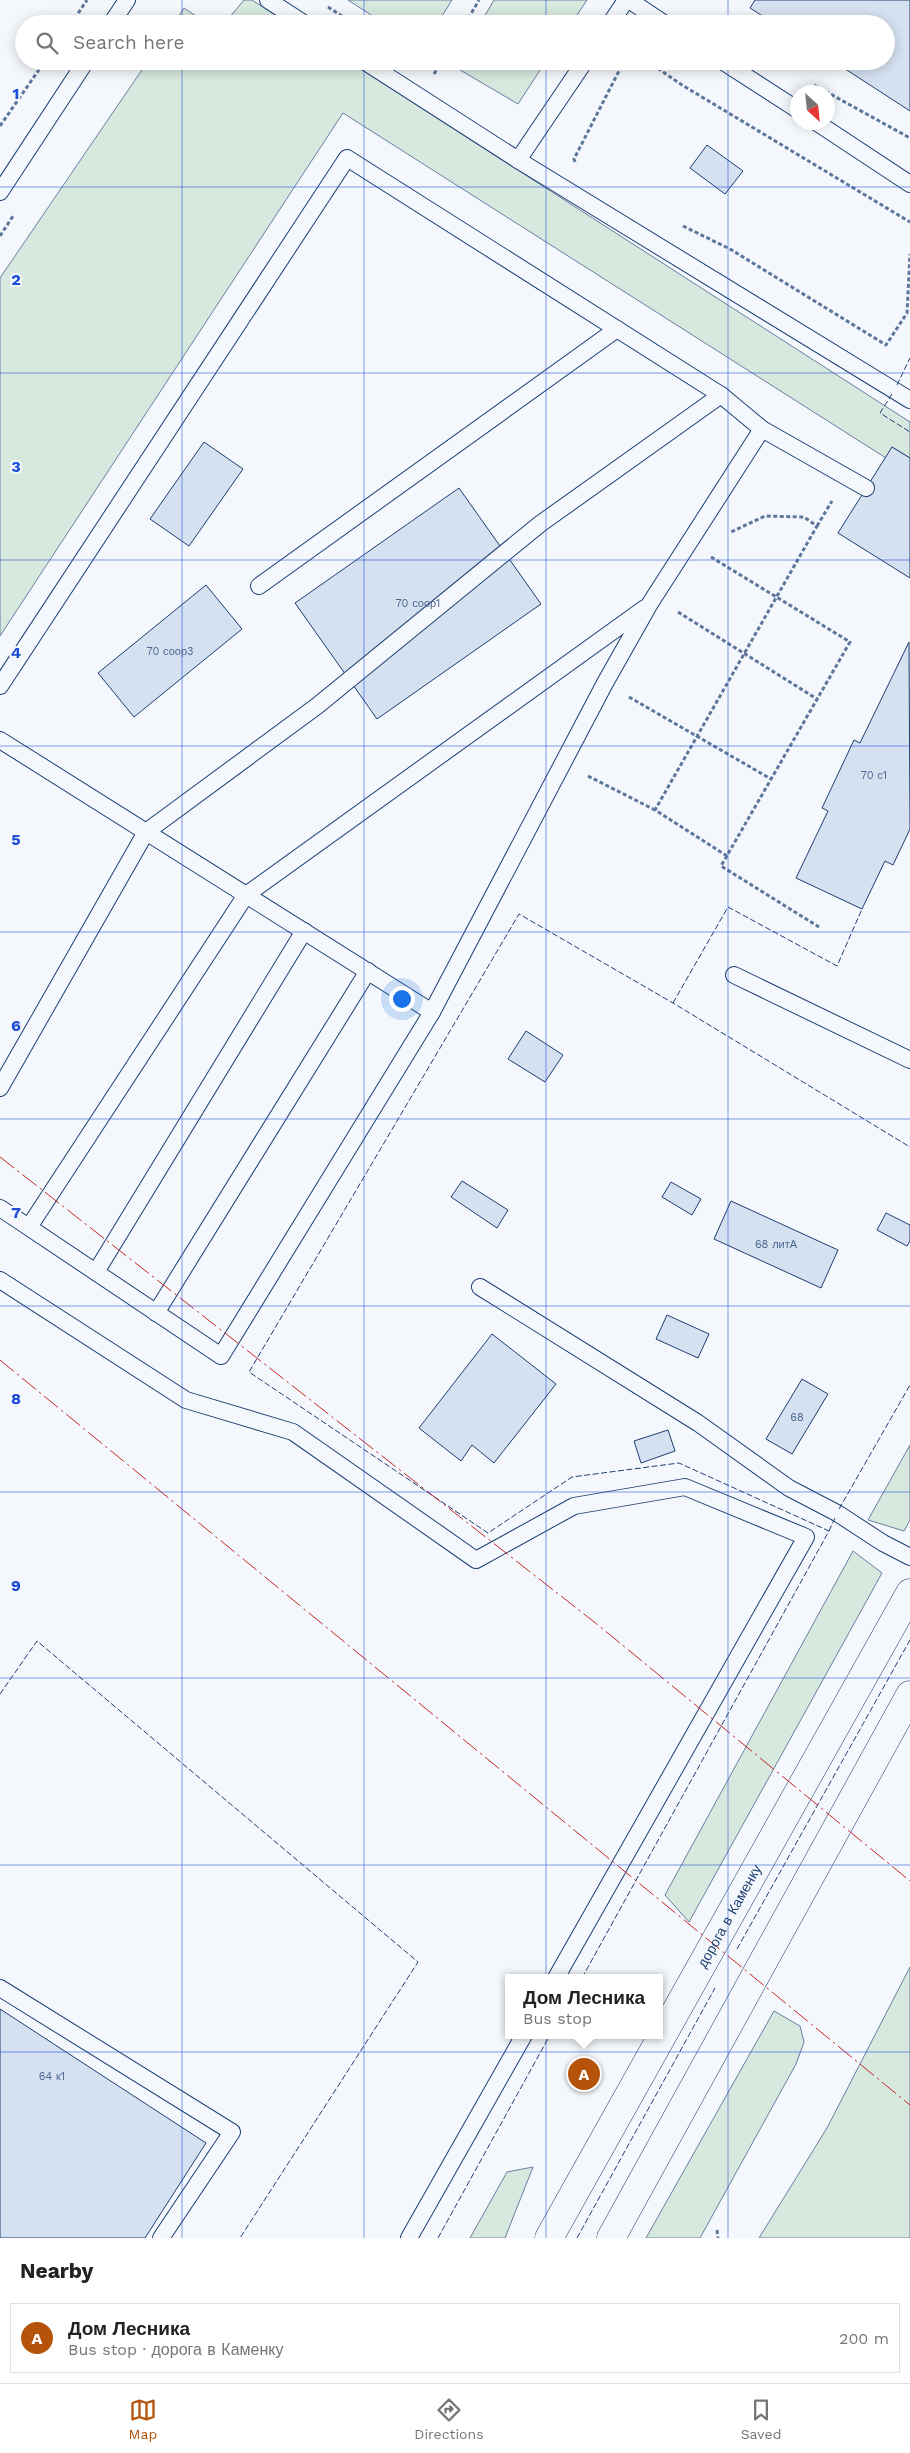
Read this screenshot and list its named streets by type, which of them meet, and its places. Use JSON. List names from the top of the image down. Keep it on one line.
{"streets":{"main road":["дорога в Каменку"]},"house_numbers":["70 соор1","70 соор3","70 с1","68 литА","68","64 к1"],"north":"bottom right","page":{"search":"Search here","popup":["Дом Лесника","Bus stop"],"pins":"A","heading":"Nearby","list":[{"mark":"A","name":"Дом Лесника","note":"Bus stop · дорога в Каменку","value":"200 m"}],"nav":["Map","Directions","Saved"]},"grid":{"rows":["1","2","3","4","5","6","7","8","9"]}}
